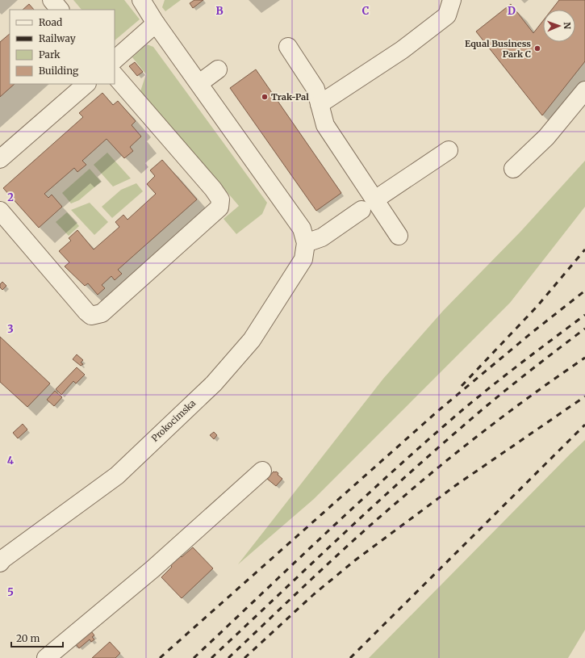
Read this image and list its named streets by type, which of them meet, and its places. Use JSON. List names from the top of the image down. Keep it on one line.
{"streets":{"street":["Prokocimska"]},"places":["Equal Business Park C","Trak-Pal"],"legend":["Road","Railway","Park","Building"],"scale_bar":"20 m","north":"right","grid":{"columns":["B","C","D"],"rows":["2","3","4","5"]}}
